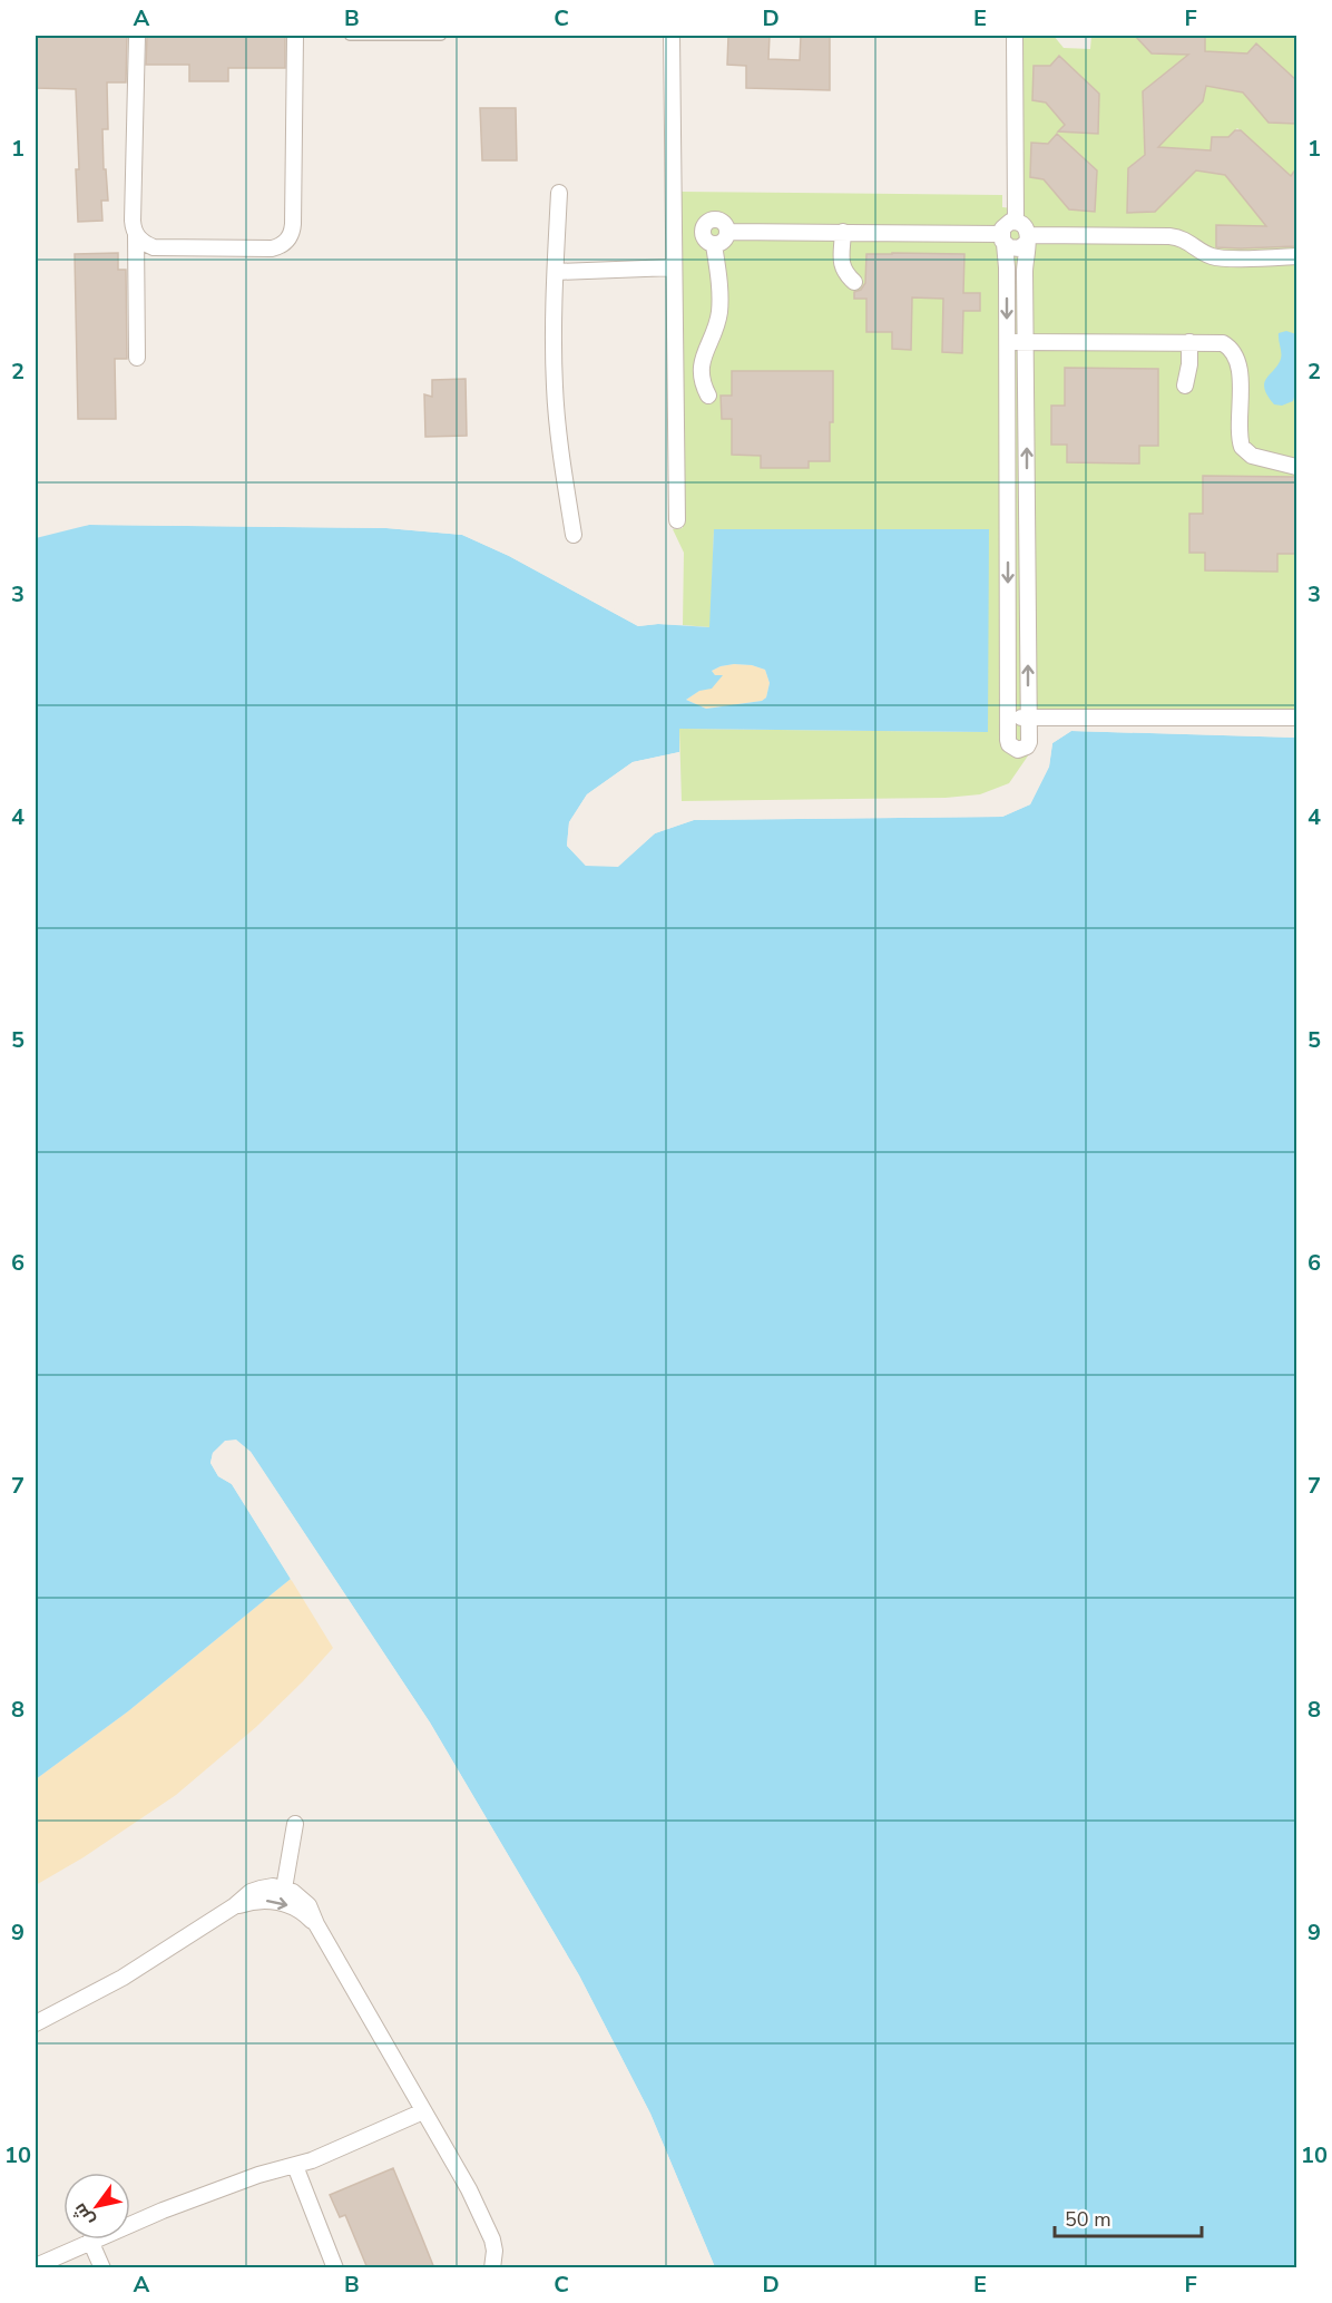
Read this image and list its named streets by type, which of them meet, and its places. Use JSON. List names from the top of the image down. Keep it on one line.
{"scale_bar":"50 m","north":"bottom left","grid":{"columns":["A","B","C","D","E","F"],"rows":["1","2","3","4","5","6","7","8","9","10"]}}
